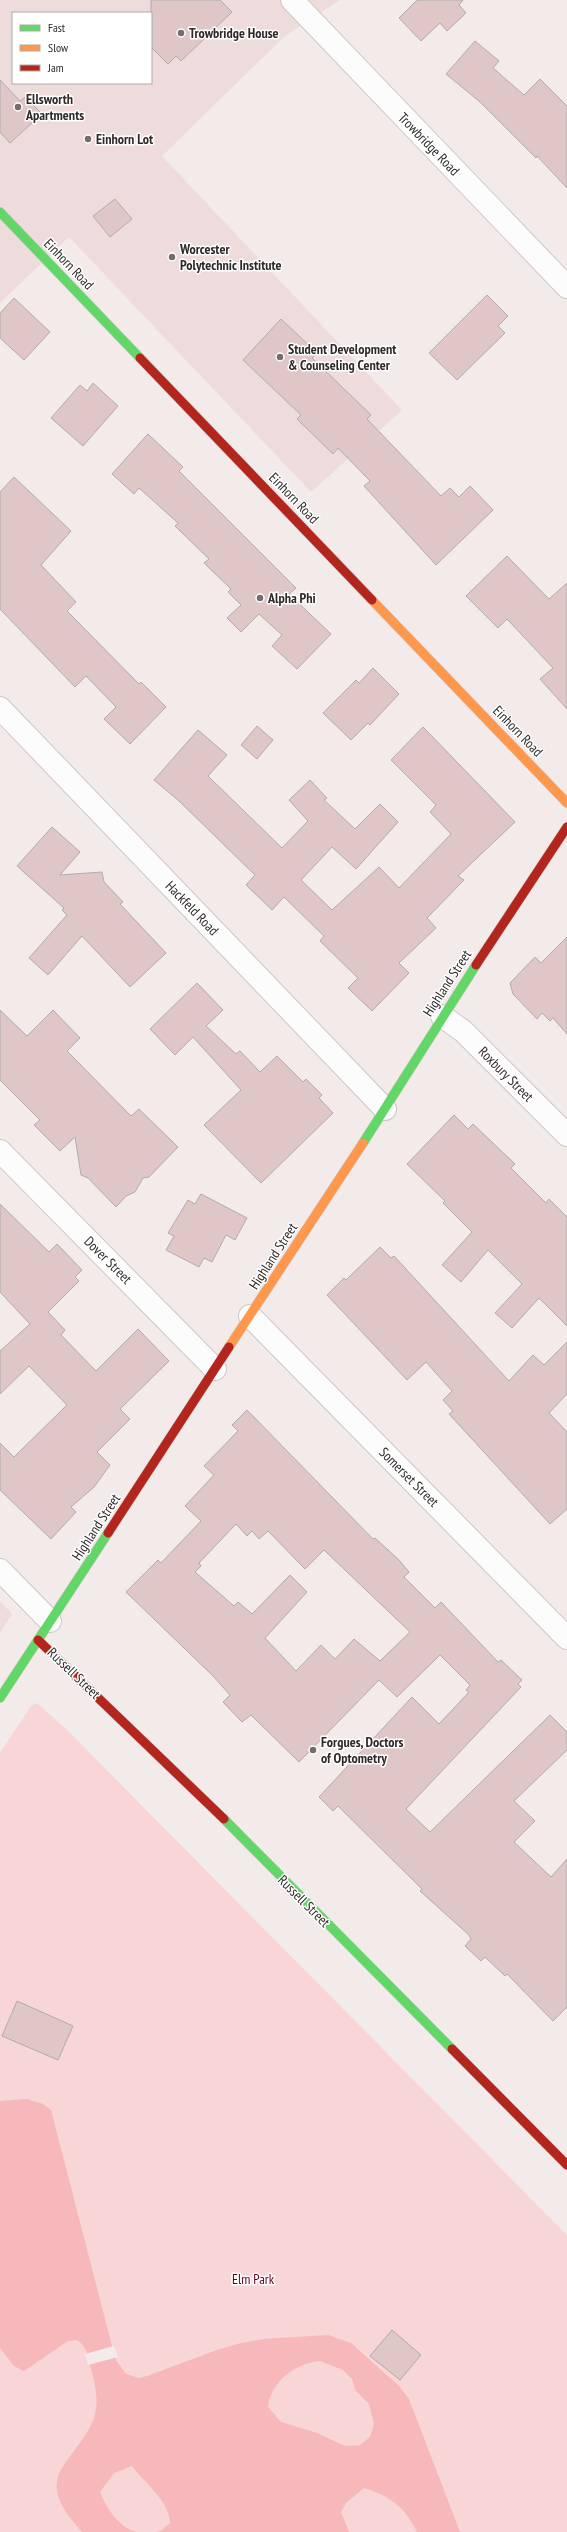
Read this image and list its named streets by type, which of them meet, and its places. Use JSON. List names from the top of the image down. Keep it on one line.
{"streets":{"main road":["Einhorn Road","Highland Street","Russell Street"],"street":["Trowbridge Road","Hackfeld Road","Roxbury Street","Dover Street","Somerset Street"]},"crossings":[["Hackfeld Road","Highland Street"],["Highland Street","Roxbury Street"],["Highland Street","Dover Street"],["Highland Street","Somerset Street"],["Highland Street","Russell Street"]],"parks":["Elm Park"],"places":["Trowbridge House","Ellsworth Apartments","Einhorn Lot","Worcester Polytechnic Institute","Student Development & Counseling Center","Alpha Phi","Forgues, Doctors of Optometry"],"legend":["Fast","Slow","Jam"]}
